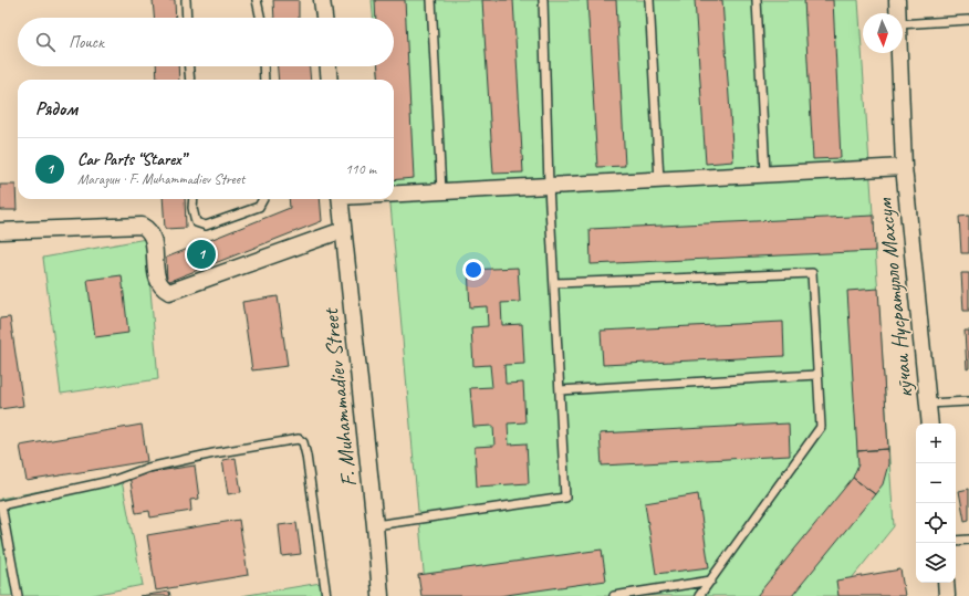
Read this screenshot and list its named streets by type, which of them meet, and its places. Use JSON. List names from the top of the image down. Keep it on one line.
{"streets":{"street":["кӯчаи Нусратулло Махсум","F. Muhammadiev Street"]},"north":"bottom","page":{"search":"Поиск","heading":"Рядом","list":[{"mark":"1","name":"Car Parts “Starex”","note":"Магазин · F. Muhammadiev Street","value":"110 m"}],"pins":"1","map_buttons":["+","−"]}}
